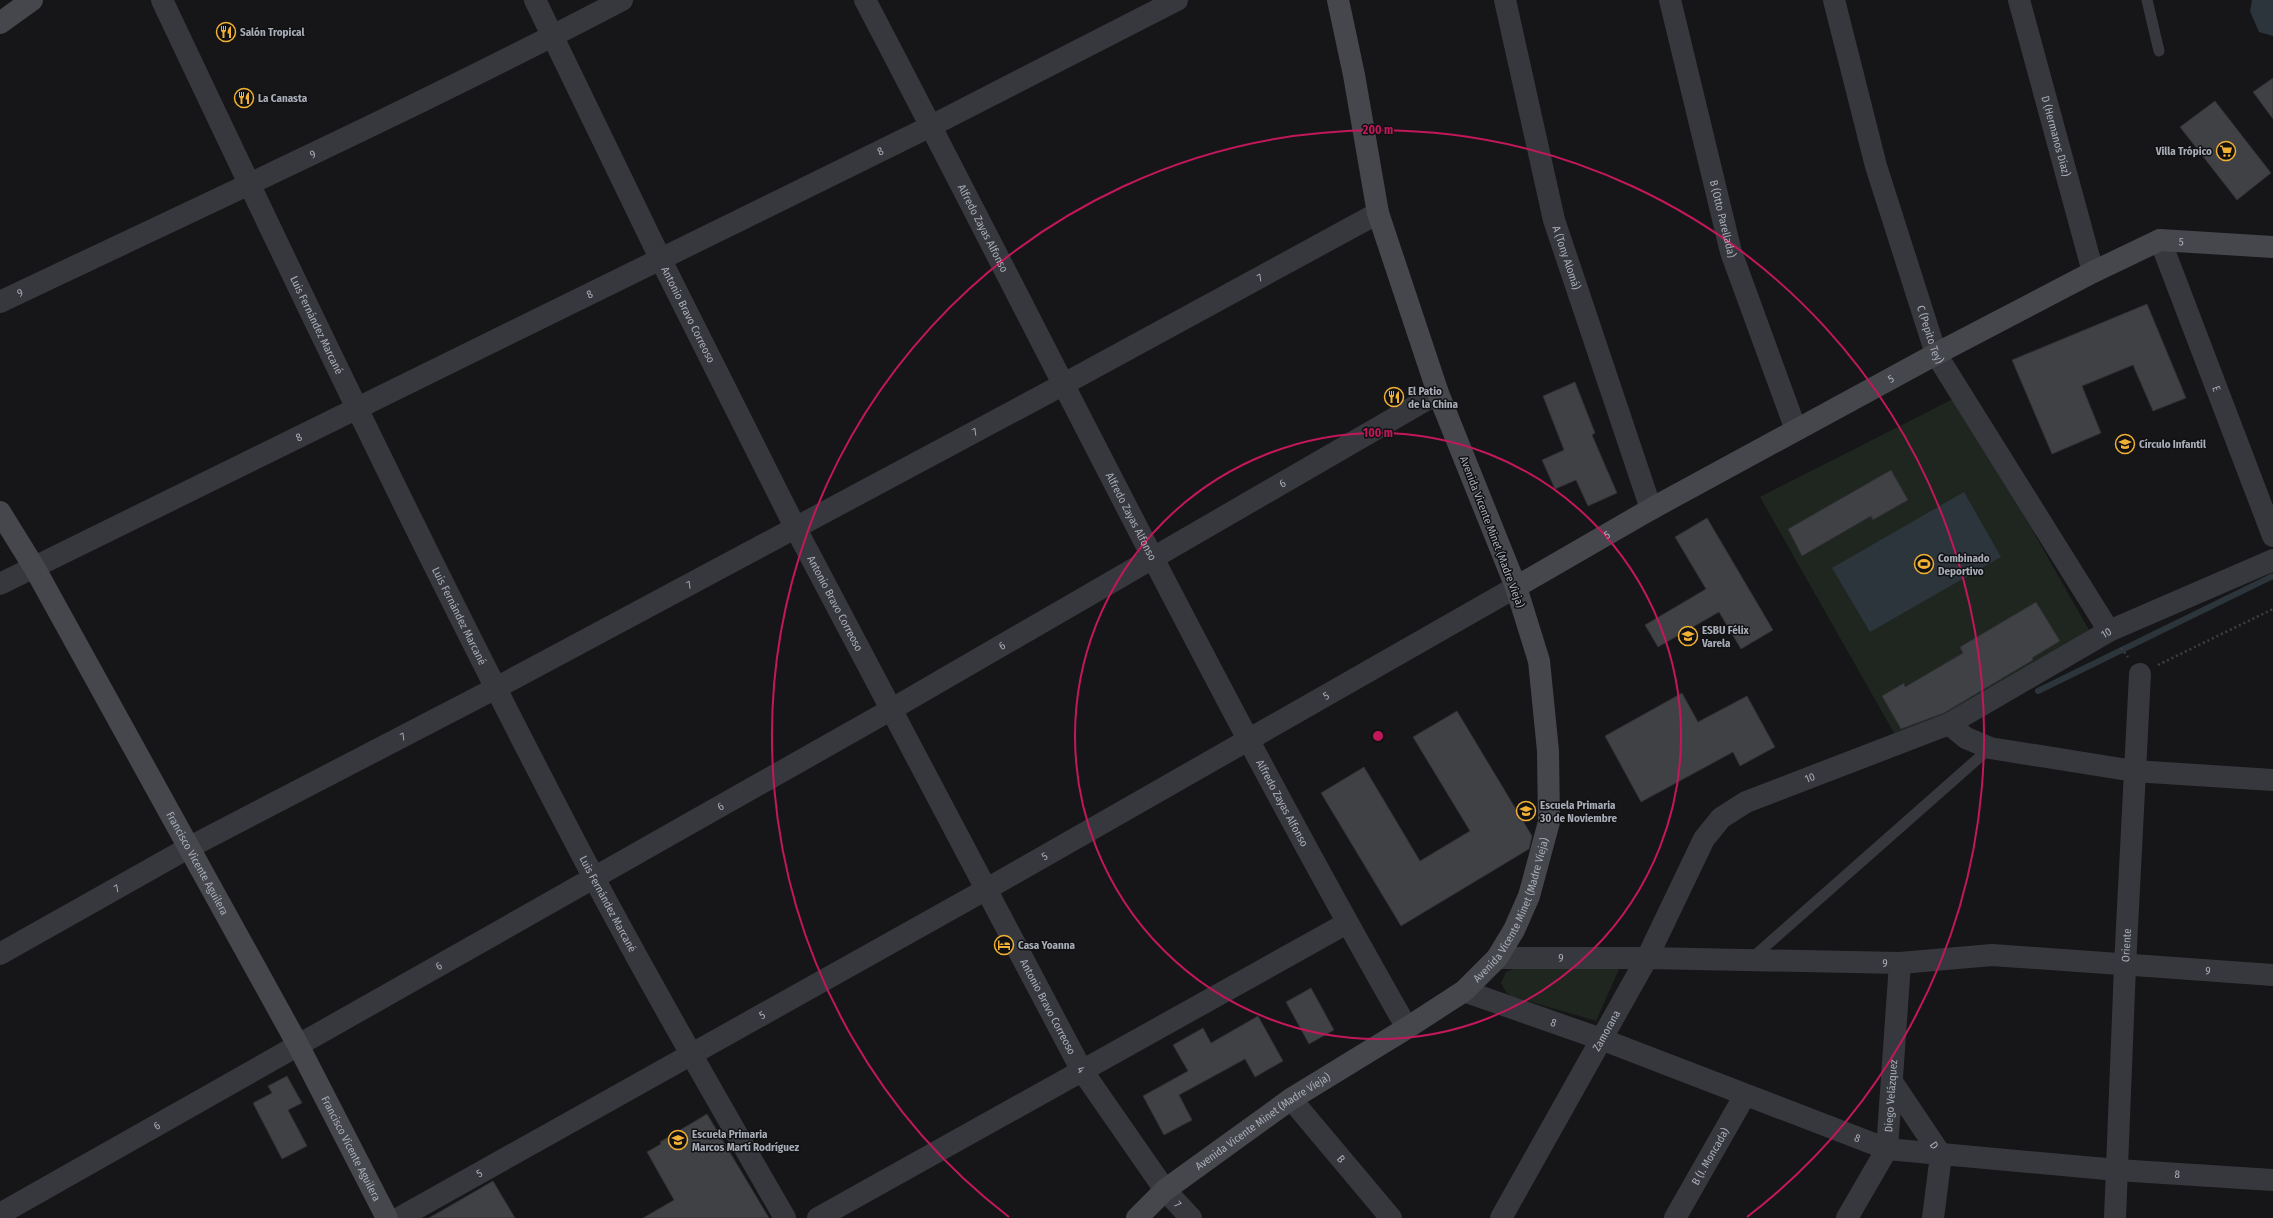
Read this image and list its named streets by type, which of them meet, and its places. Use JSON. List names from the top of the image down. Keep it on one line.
{"streets":{"main road":["5","Avenida Vicente Minet (Madre Vieja)","Francisco Vicente Aguilera"],"street":["D (Hermanos Díaz)","8","9","B (Otto Parellada)","Alfredo Zayas Alfonso","A (Tony Alomá)","7","Antonio Bravo Correoso","Luis Fernández Marcané","C (Pepito Tey)","E","6","10","Oriente","Zamorana","4","Diego Velázquez","D","B (I. Moncada)","B"]},"crossings":[["D (Hermanos Díaz)","5"],["8","Alfredo Zayas Alfonso"],["8","Antonio Bravo Correoso"],["8","Luis Fernández Marcané"],["8","Avenida Vicente Minet (Madre Vieja)"],["8","Francisco Vicente Aguilera"],["8","Oriente"],["8","Zamorana"],["8","Diego Velázquez"],["8","D"],["8","B (I. Moncada)"],["9","Antonio Bravo Correoso"],["9","Luis Fernández Marcané"],["9","Avenida Vicente Minet (Madre Vieja)"],["9","Oriente"],["9","Zamorana"],["9","Diego Velázquez"],["B (Otto Parellada)","5"],["Alfredo Zayas Alfonso","5"],["Alfredo Zayas Alfonso","7"],["Alfredo Zayas Alfonso","6"],["Alfredo Zayas Alfonso","Avenida Vicente Minet (Madre Vieja)"],["Alfredo Zayas Alfonso","4"],["5","A (Tony Alomá)"],["5","Antonio Bravo Correoso"],["5","Luis Fernández Marcané"],["5","C (Pepito Tey)"],["5","E"],["5","Avenida Vicente Minet (Madre Vieja)"],["7","Antonio Bravo Correoso"],["7","Luis Fernández Marcané"],["7","Avenida Vicente Minet (Madre Vieja)"],["7","Francisco Vicente Aguilera"],["Antonio Bravo Correoso","6"],["Antonio Bravo Correoso","Avenida Vicente Minet (Madre Vieja)"],["Antonio Bravo Correoso","4"],["Luis Fernández Marcané","6"],["C (Pepito Tey)","10"],["6","Avenida Vicente Minet (Madre Vieja)"],["6","Francisco Vicente Aguilera"],["Avenida Vicente Minet (Madre Vieja)","B"],["10","Zamorana"],["Diego Velázquez","D"]],"places":{"restaurant":["Salón Tropical","La Canasta","El Patio de la China"],"supermarket":["Villa Trópico"],"school or university":["Círculo Infantil","ESBU Félix Varela","Escuela Primaria 30 de Noviembre","Escuela Primaria Marcos Martí Rodríguez"],"sports":["Combinado Deportivo"],"hotel":["Casa Yoanna"]},"rings":["200 m","100 m"]}
